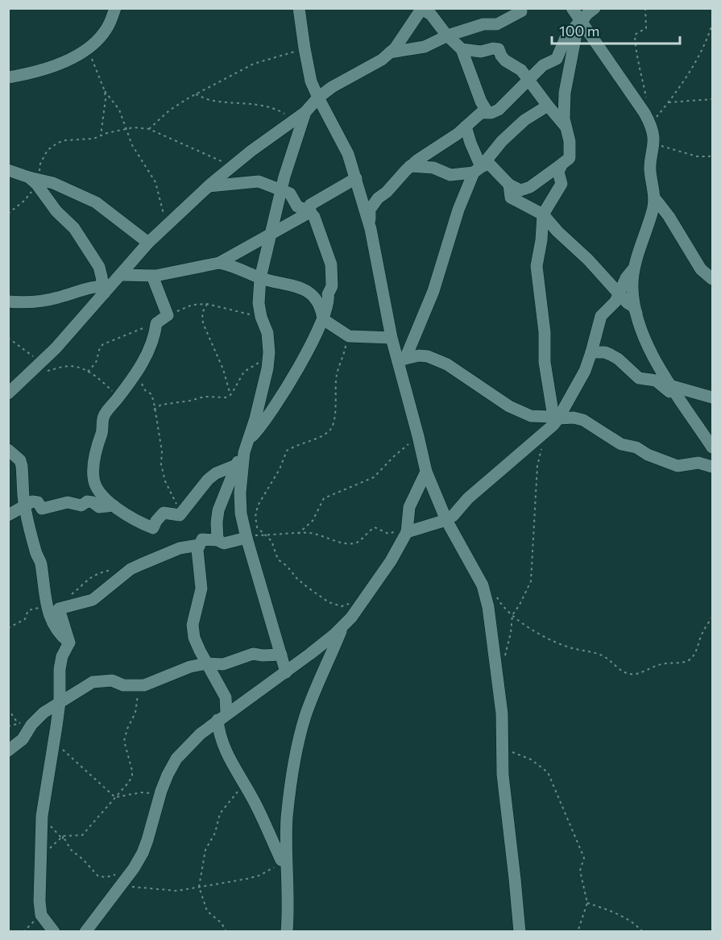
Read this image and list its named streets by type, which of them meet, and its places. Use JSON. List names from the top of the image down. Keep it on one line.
{"scale_bar":"100 m"}
